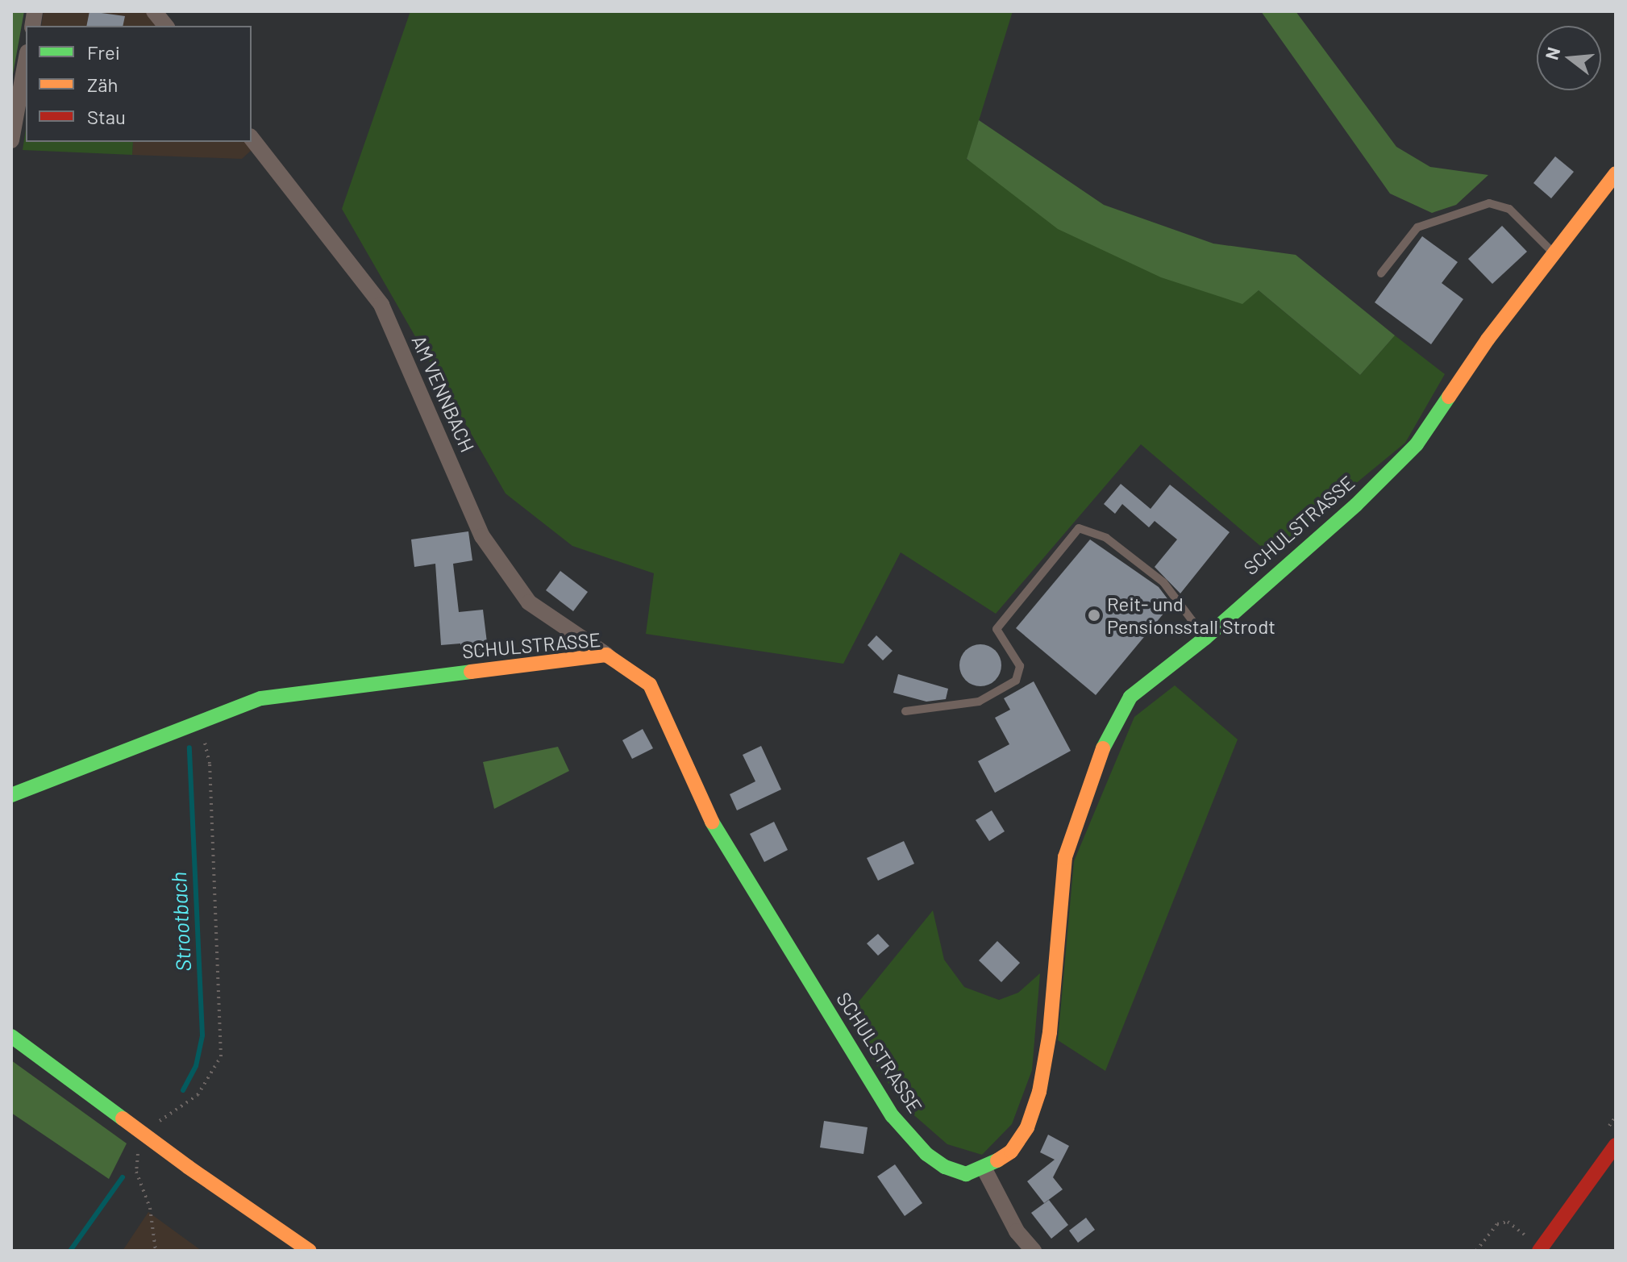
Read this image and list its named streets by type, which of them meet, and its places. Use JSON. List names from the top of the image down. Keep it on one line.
{"streets":{"street":["AM VENNBACH","SCHULSTRASSE"]},"crossings":[["AM VENNBACH","SCHULSTRASSE"]],"water":["Strootbach"],"places":["Reit- und Pensionsstall Strodt"],"legend":["Frei","Zäh","Stau"],"north":"left"}
